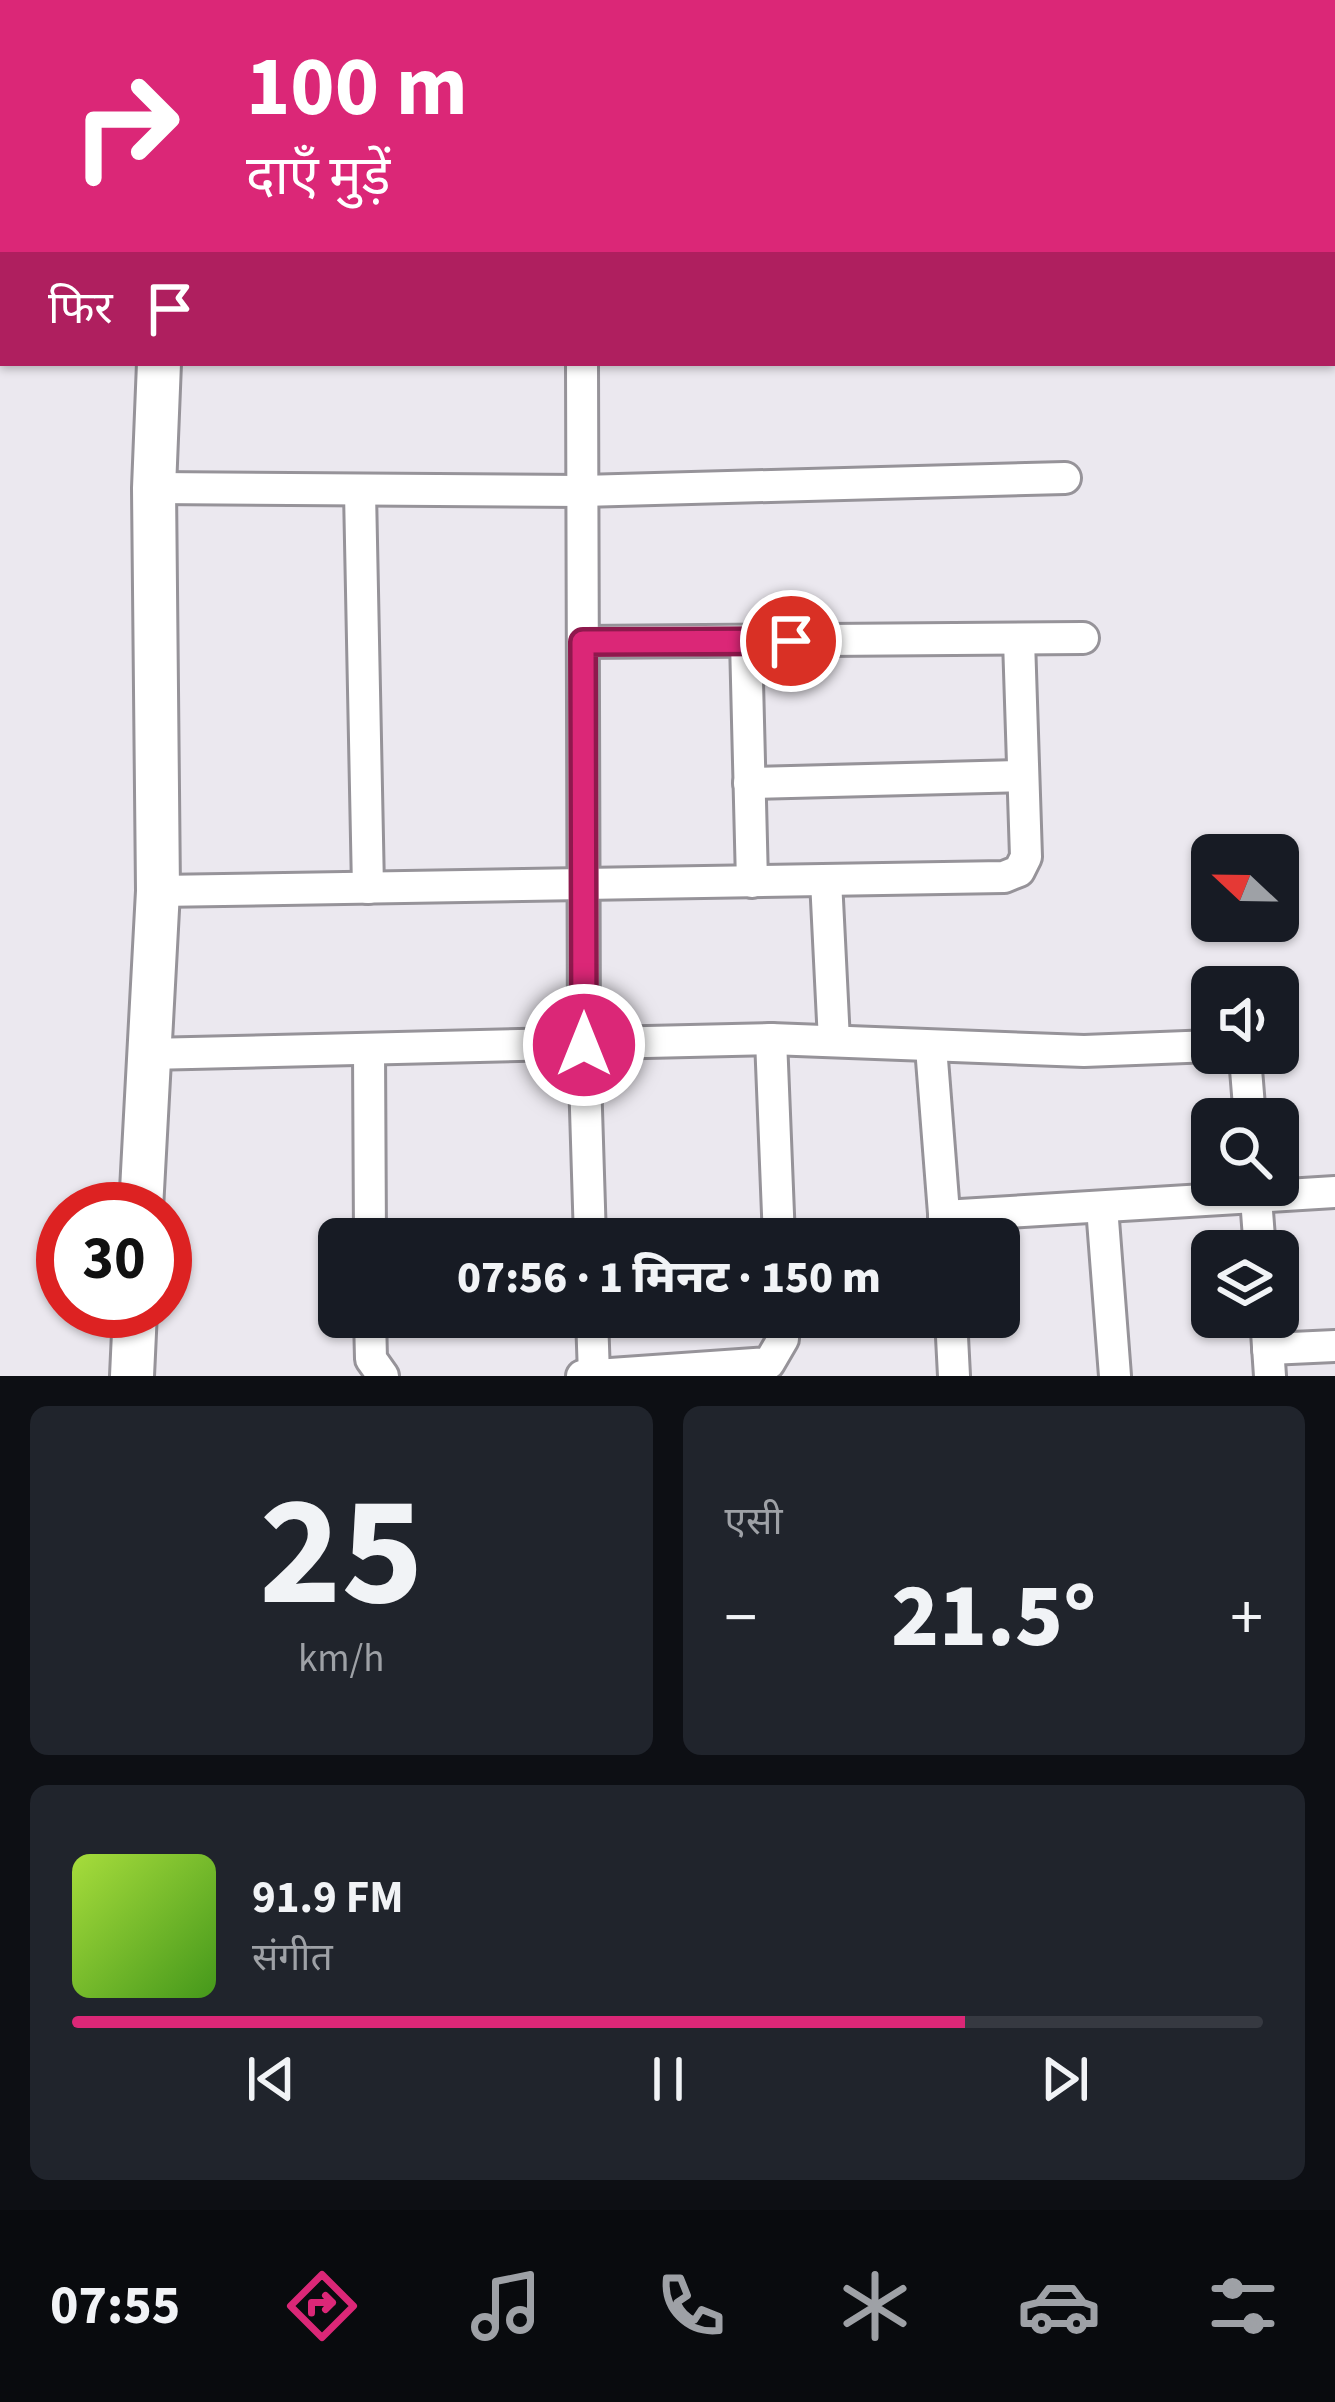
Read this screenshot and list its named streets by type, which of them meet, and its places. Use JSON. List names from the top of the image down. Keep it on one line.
{"north":"left","page":{"turn":["100 m","दाएँ मुड़ें"],"then":"फिर","limit":"30","trip":"07:56 · 1 मिनट · 150 m","tile":[["25","km/h"],"एसी"],"heat":["−","21.5°","+"],"song":["91.9 FM","संगीत"],"tabs":"07:55"}}
